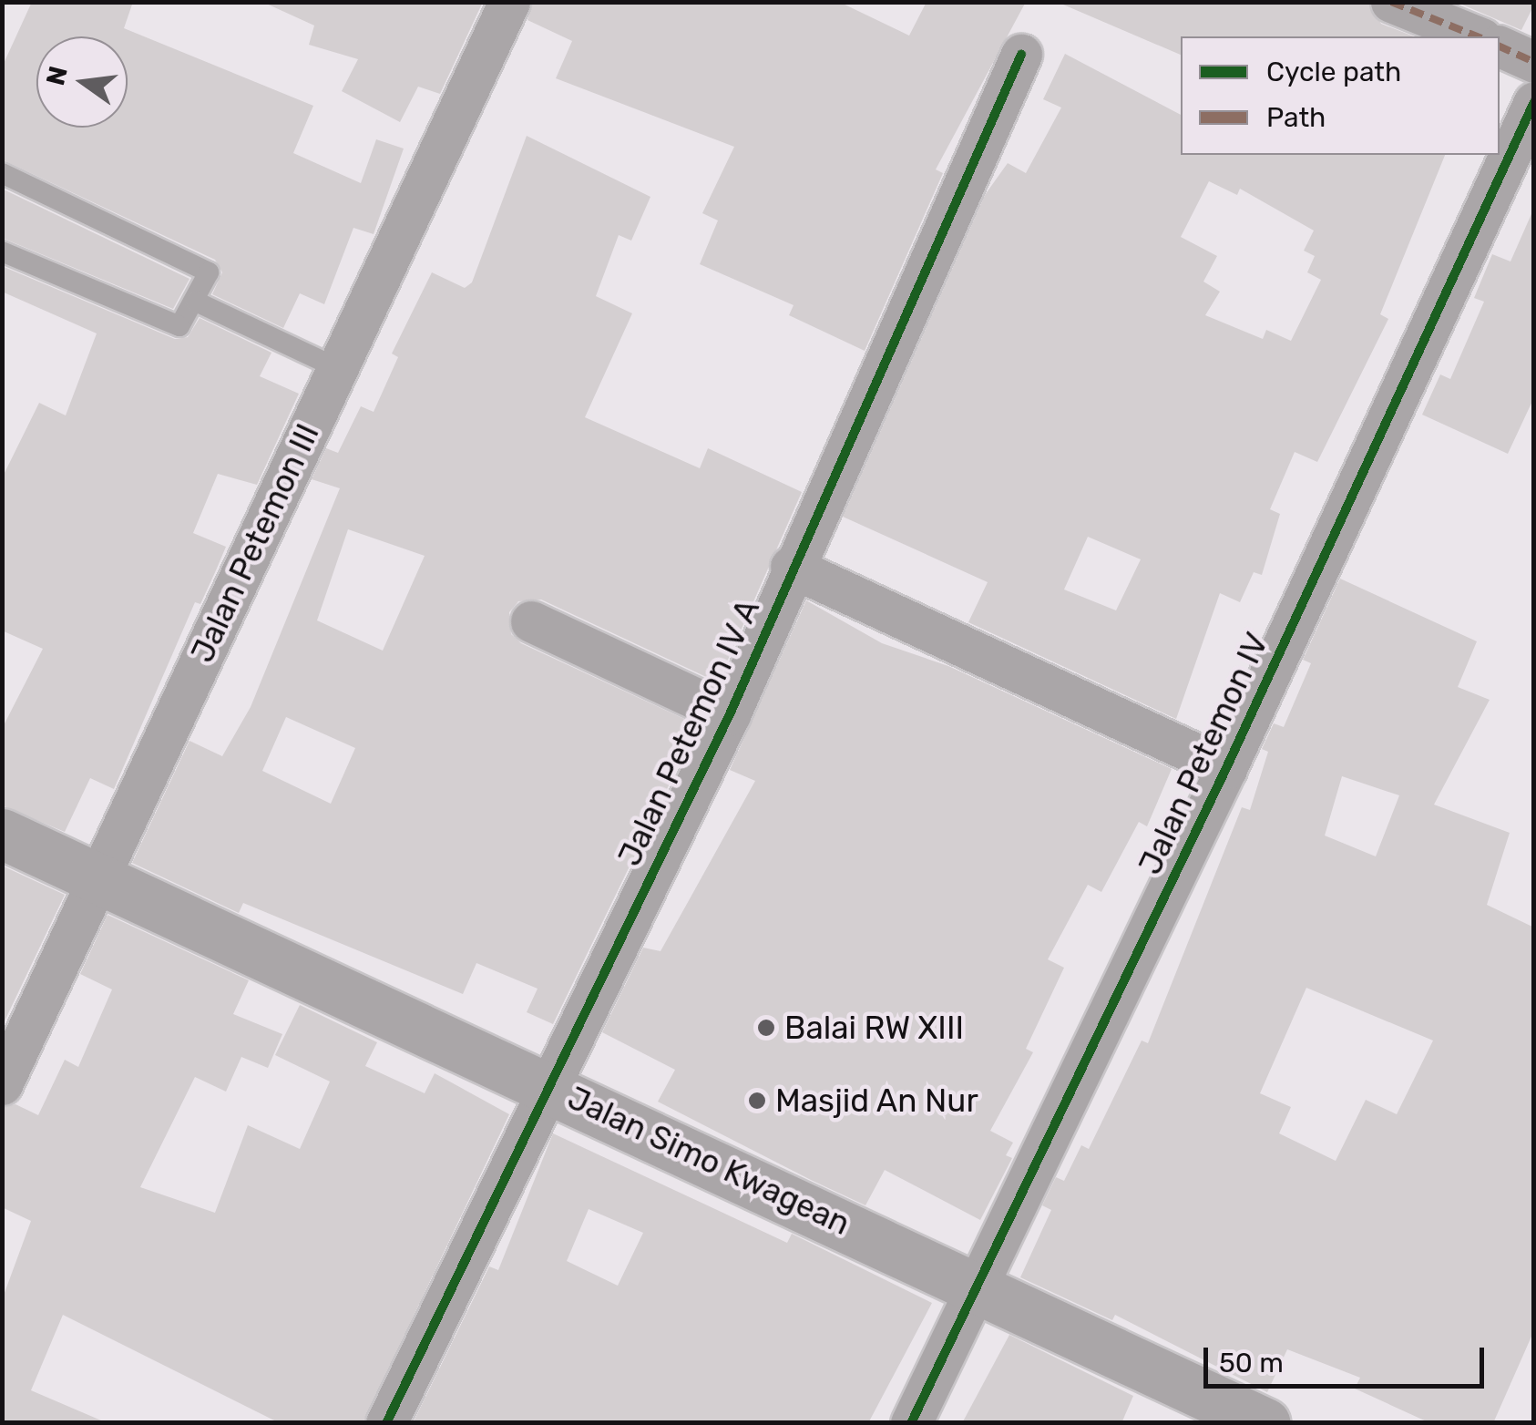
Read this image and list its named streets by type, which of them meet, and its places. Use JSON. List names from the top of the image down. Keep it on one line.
{"streets":{"street":["Jalan Petemon III","Jalan Petemon IV A","Jalan Petemon IV","Jalan Simo Kwagean"]},"crossings":[["Jalan Petemon III","Jalan Simo Kwagean"],["Jalan Petemon IV A","Jalan Simo Kwagean"],["Jalan Petemon IV","Jalan Simo Kwagean"]],"places":["Balai RW XIII","Masjid An Nur"],"legend":["Cycle path","Path"],"scale_bar":"50 m","north":"left"}
